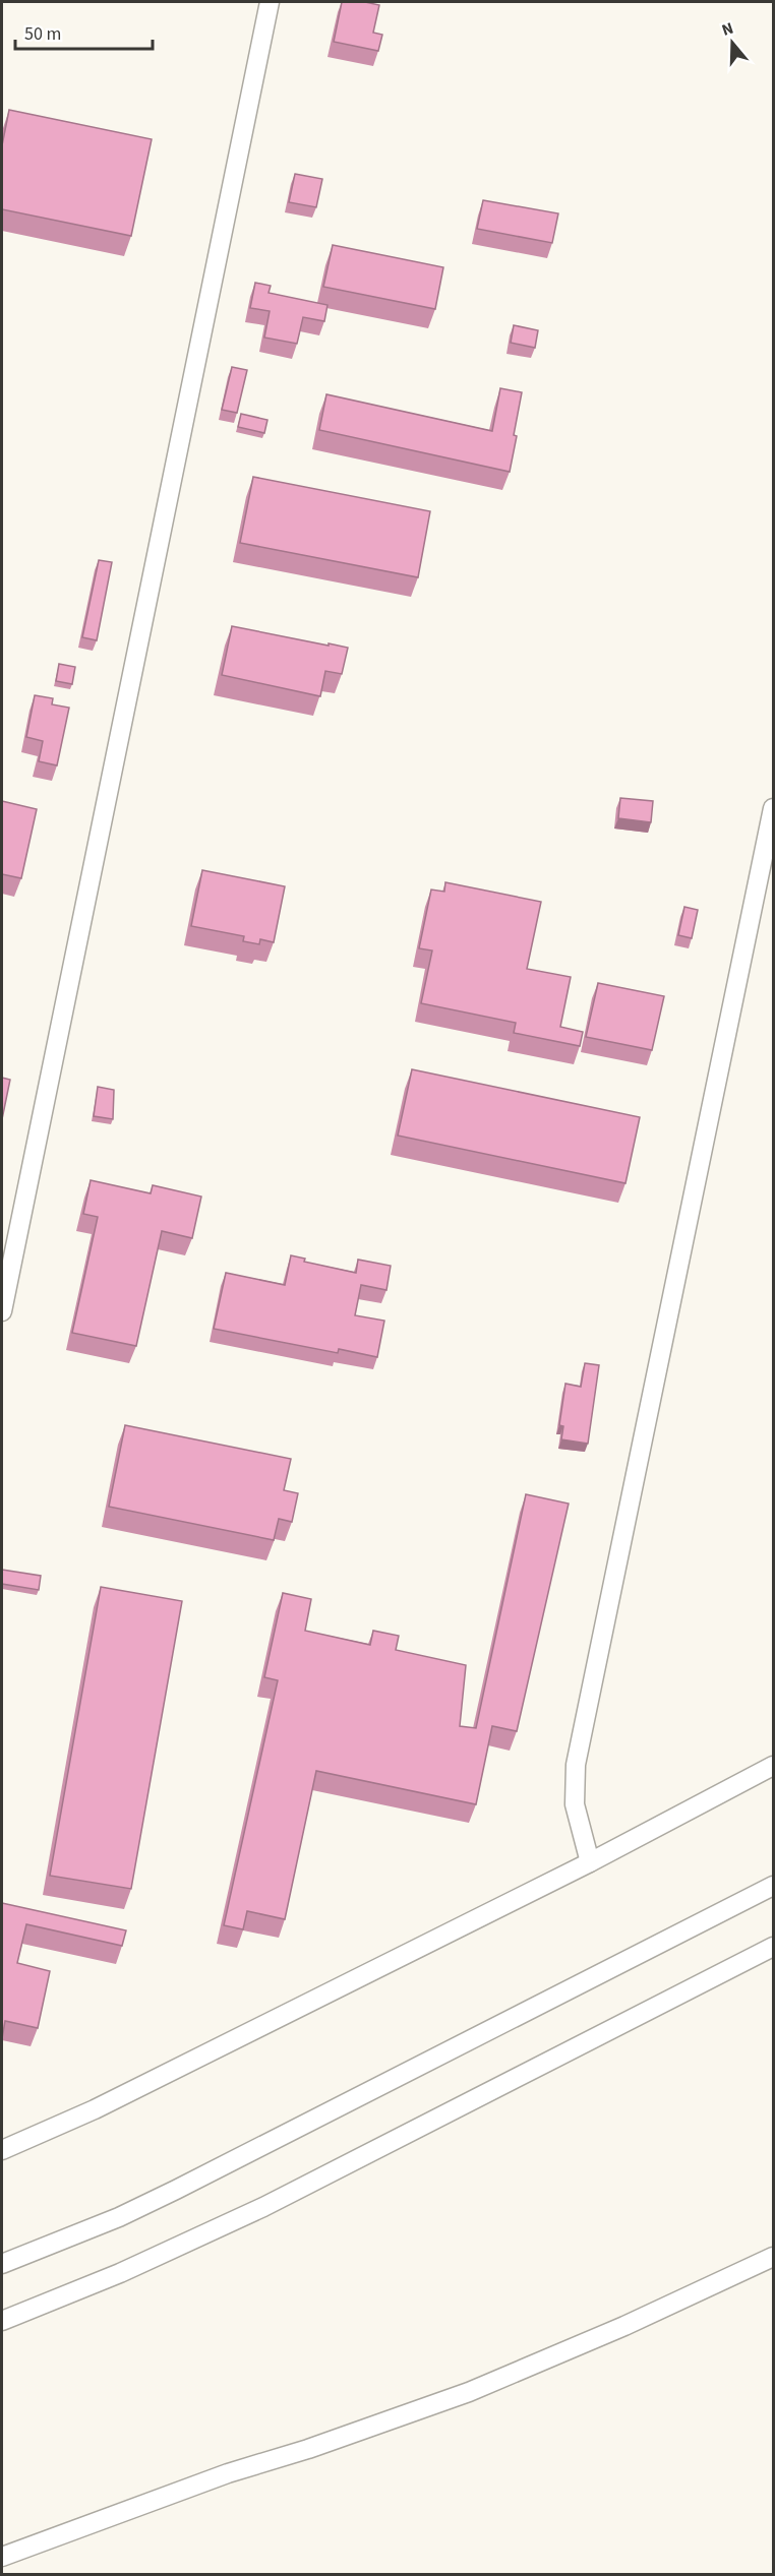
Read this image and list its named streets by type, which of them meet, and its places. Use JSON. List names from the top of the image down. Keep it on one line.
{"scale_bar":"50 m","north":"top"}
